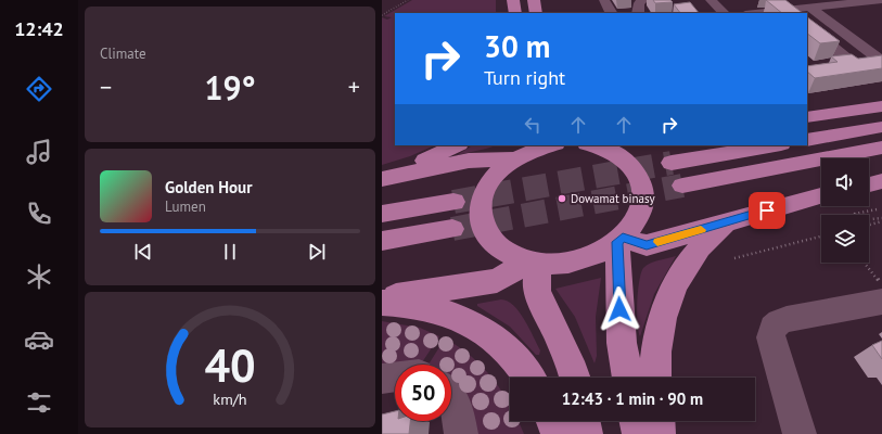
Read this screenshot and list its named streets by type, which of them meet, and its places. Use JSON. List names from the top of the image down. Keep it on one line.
{"places":["Dowamat binasy"],"page":{"tabs":"12:42","tile":"Climate","turn":["30 m","Turn right"],"heat":["−","19°","+"],"song":["Golden Hour","Lumen"],"limit":"50","trip":"12:43 · 1 min · 90 m","gauge":["40","km/h"]}}
